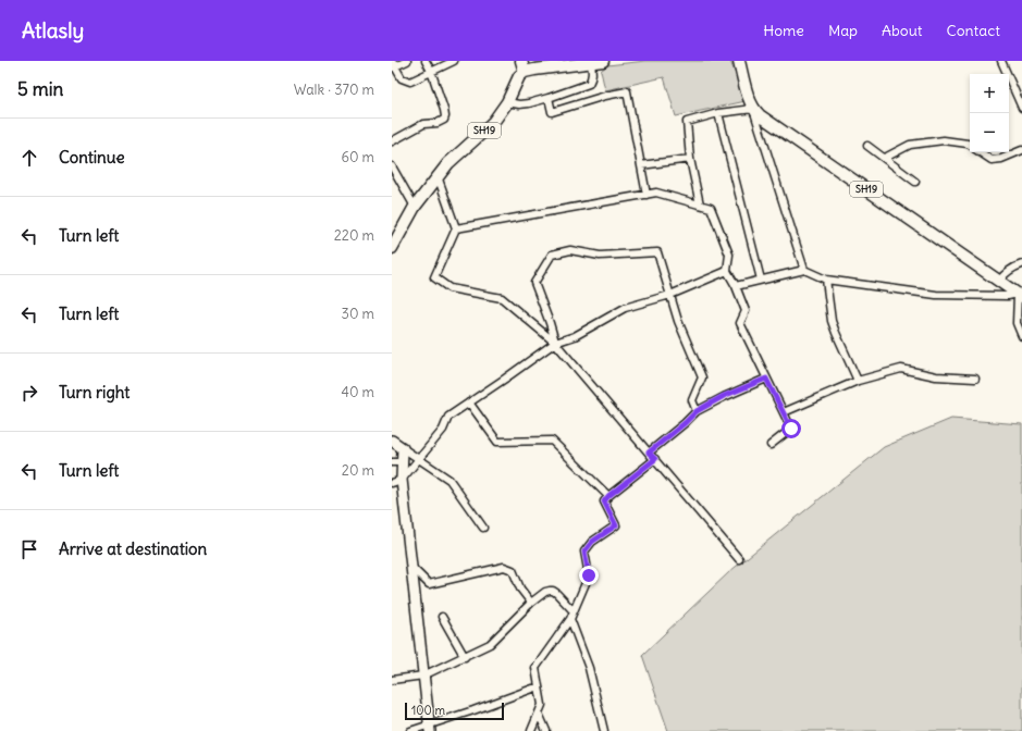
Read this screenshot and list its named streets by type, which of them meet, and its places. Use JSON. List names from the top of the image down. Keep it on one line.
{"streets":{"main road":["SH19"]},"scale_bar":"100 m","page":{"header":"Atlasly","nav":["Home","Map","About","Contact"],"heading":["5 min","Walk · 370 m"],"map_buttons":["+","−"],"list":[["Continue","60 m"],["Turn left","220 m"],["Turn left","30 m"],["Turn right","40 m"],["Turn left","20 m"],"Arrive at destination"],"scale":"100 m"}}
